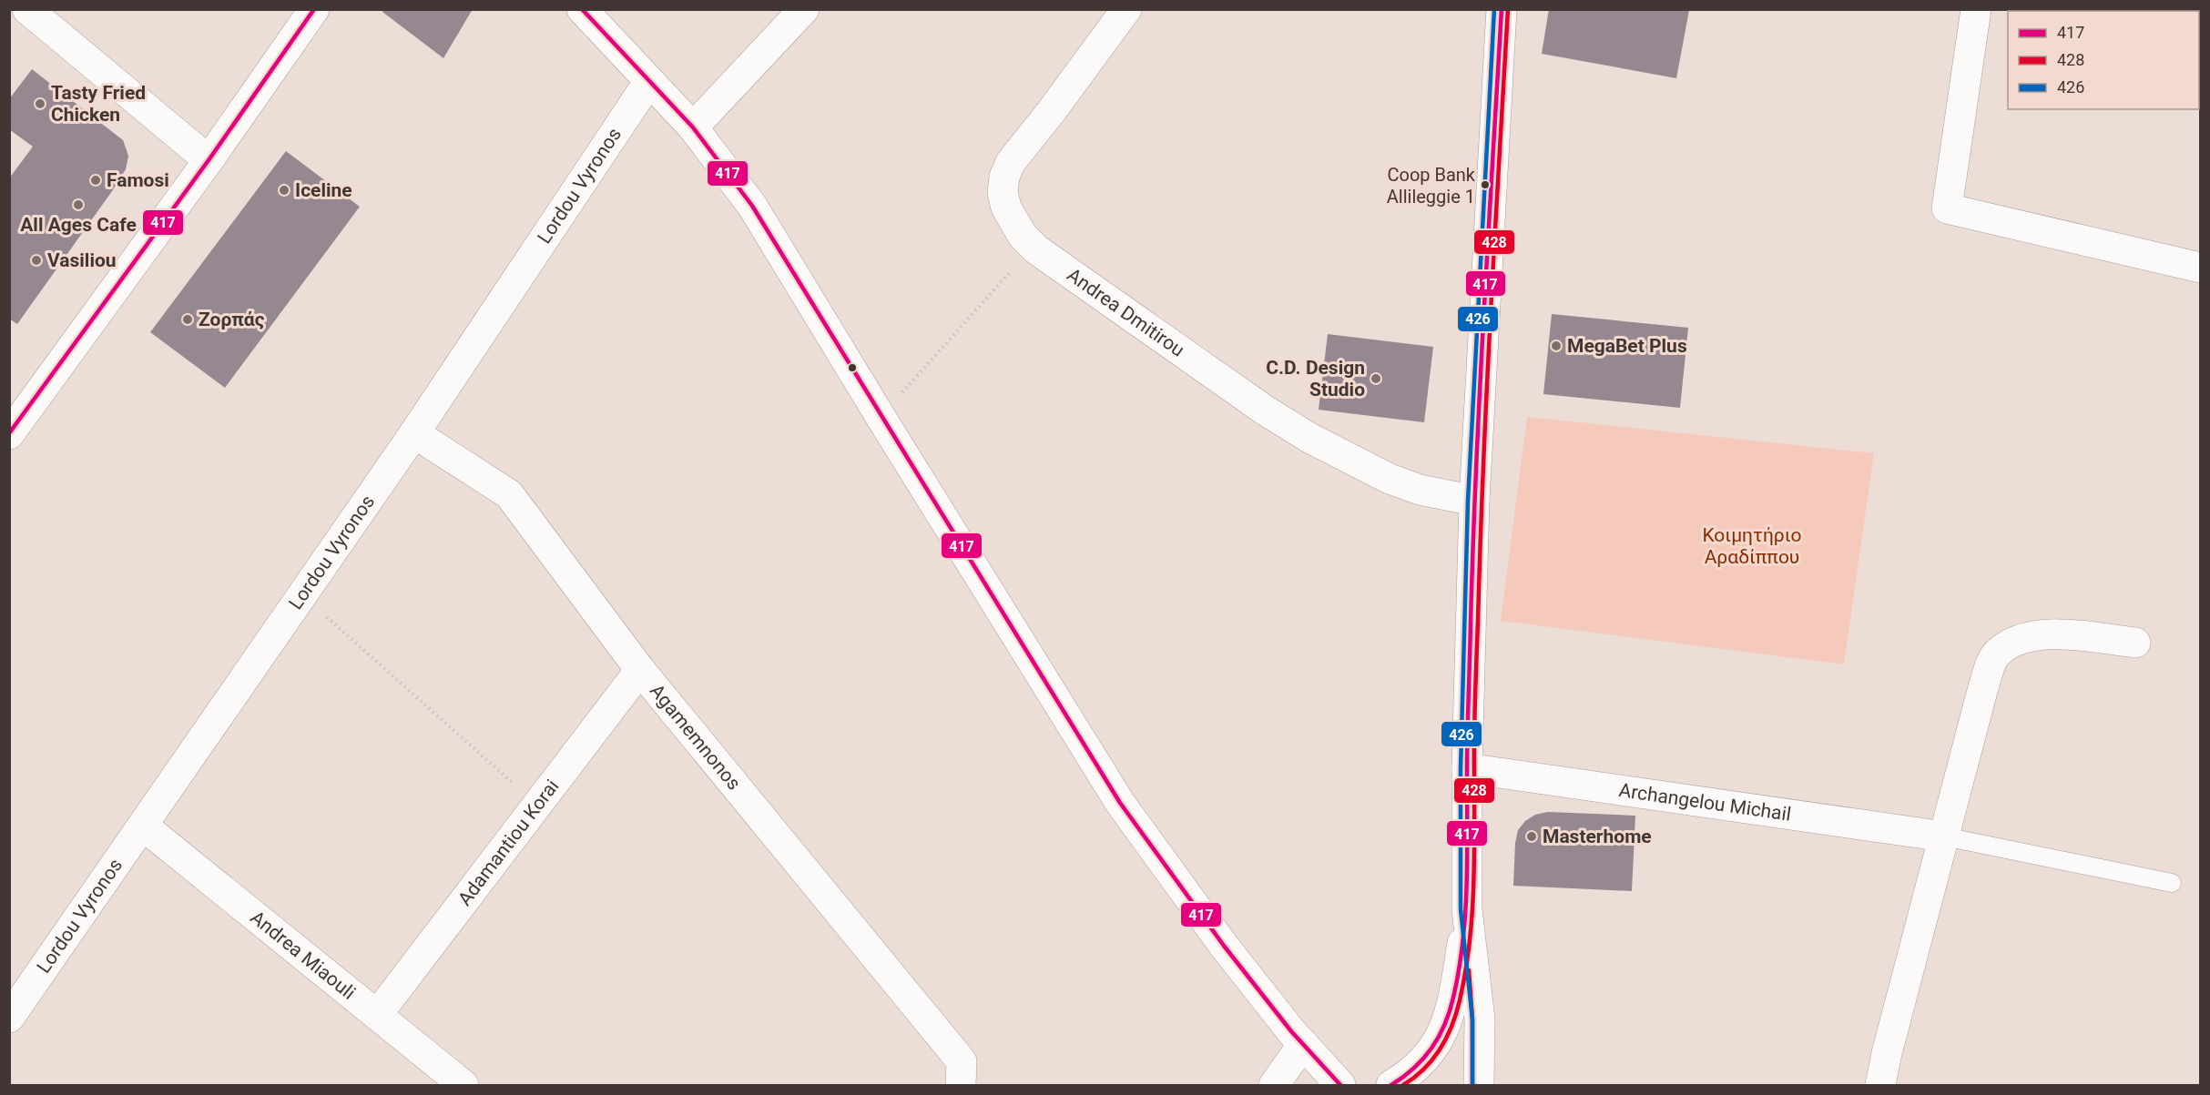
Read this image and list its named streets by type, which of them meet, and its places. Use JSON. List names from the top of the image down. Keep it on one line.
{"streets":{"street":["Lordou Vyronos","Andrea Dmitirou","Agamemnonos","Archangelou Michail","Adamantiou Korai","Andrea Miaouli"]},"crossings":[["Lordou Vyronos","Agamemnonos"],["Lordou Vyronos","Andrea Miaouli"],["Agamemnonos","Adamantiou Korai"],["Adamantiou Korai","Andrea Miaouli"]],"parks":["Κοιμητήριο Αραδίππου"],"places":["Tasty Fried Chicken","Famosi","Coop Bank Allileggie 1","Iceline","All Ages Cafe","Vasiliou","Ζορπάς","MegaBet Plus","C.D. Design Studio","Masterhome"],"lines":["transit line 417","transit line 428","transit line 426"],"legend":["417","428","426"]}
